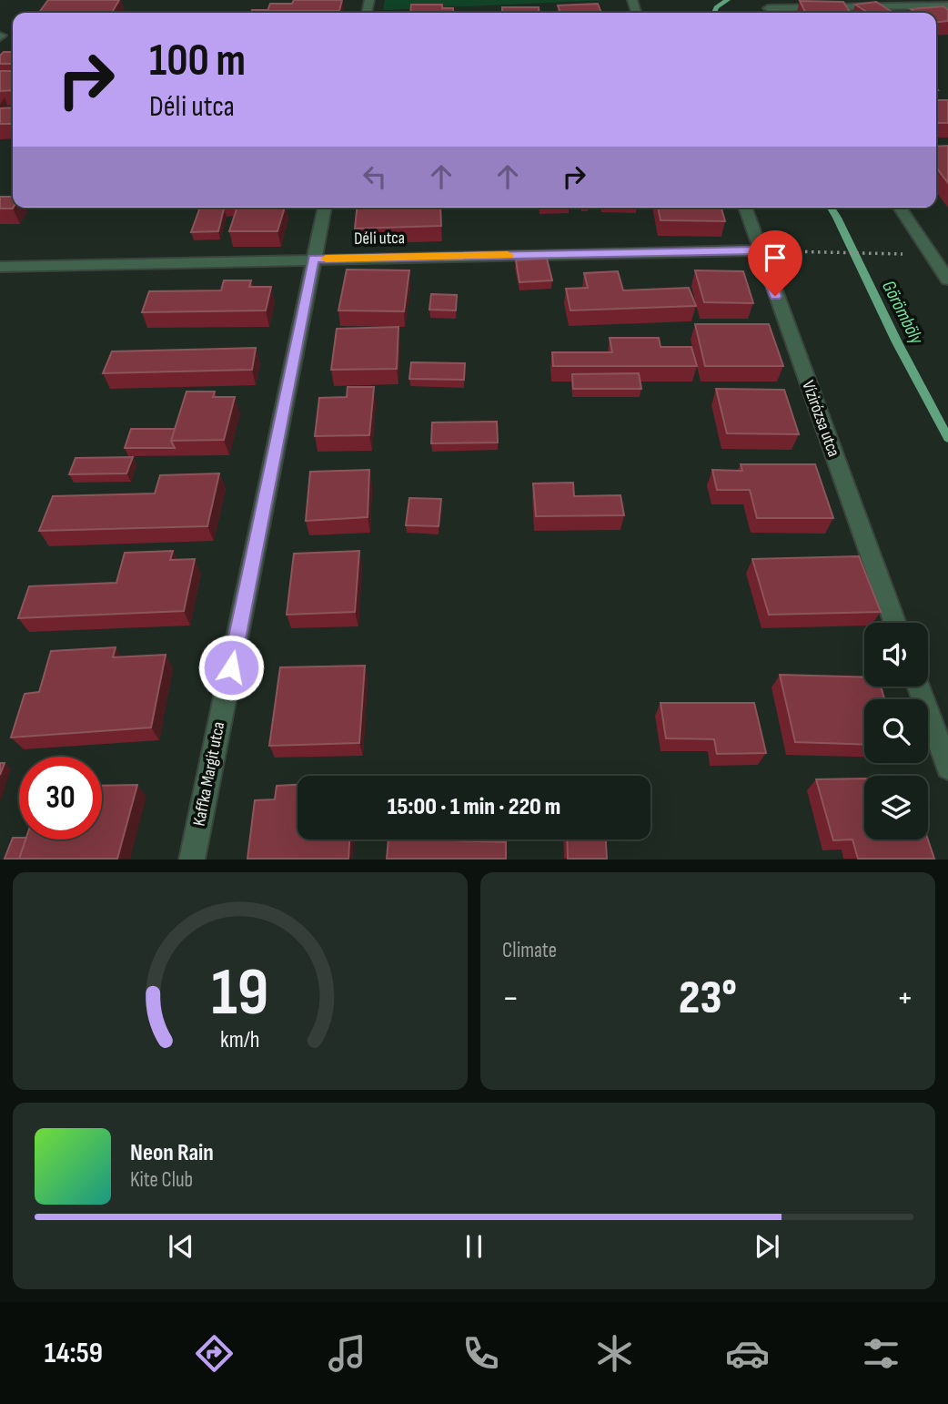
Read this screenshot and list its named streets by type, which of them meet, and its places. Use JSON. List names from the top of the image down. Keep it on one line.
{"streets":{"street":["Déli utca","Vízirózsa utca","Kaffka Margit utca"]},"crossings":[["Déli utca","Vízirózsa utca"],["Déli utca","Kaffka Margit utca"]],"water":["Görömböly"],"page":{"turn":["100 m","Déli utca"],"limit":"30","trip":"15:00 · 1 min · 220 m","tile":"Climate","heat":["−","23°","+"],"song":["Neon Rain","Kite Club"],"tabs":"14:59","gauge":["19","km/h"]}}
